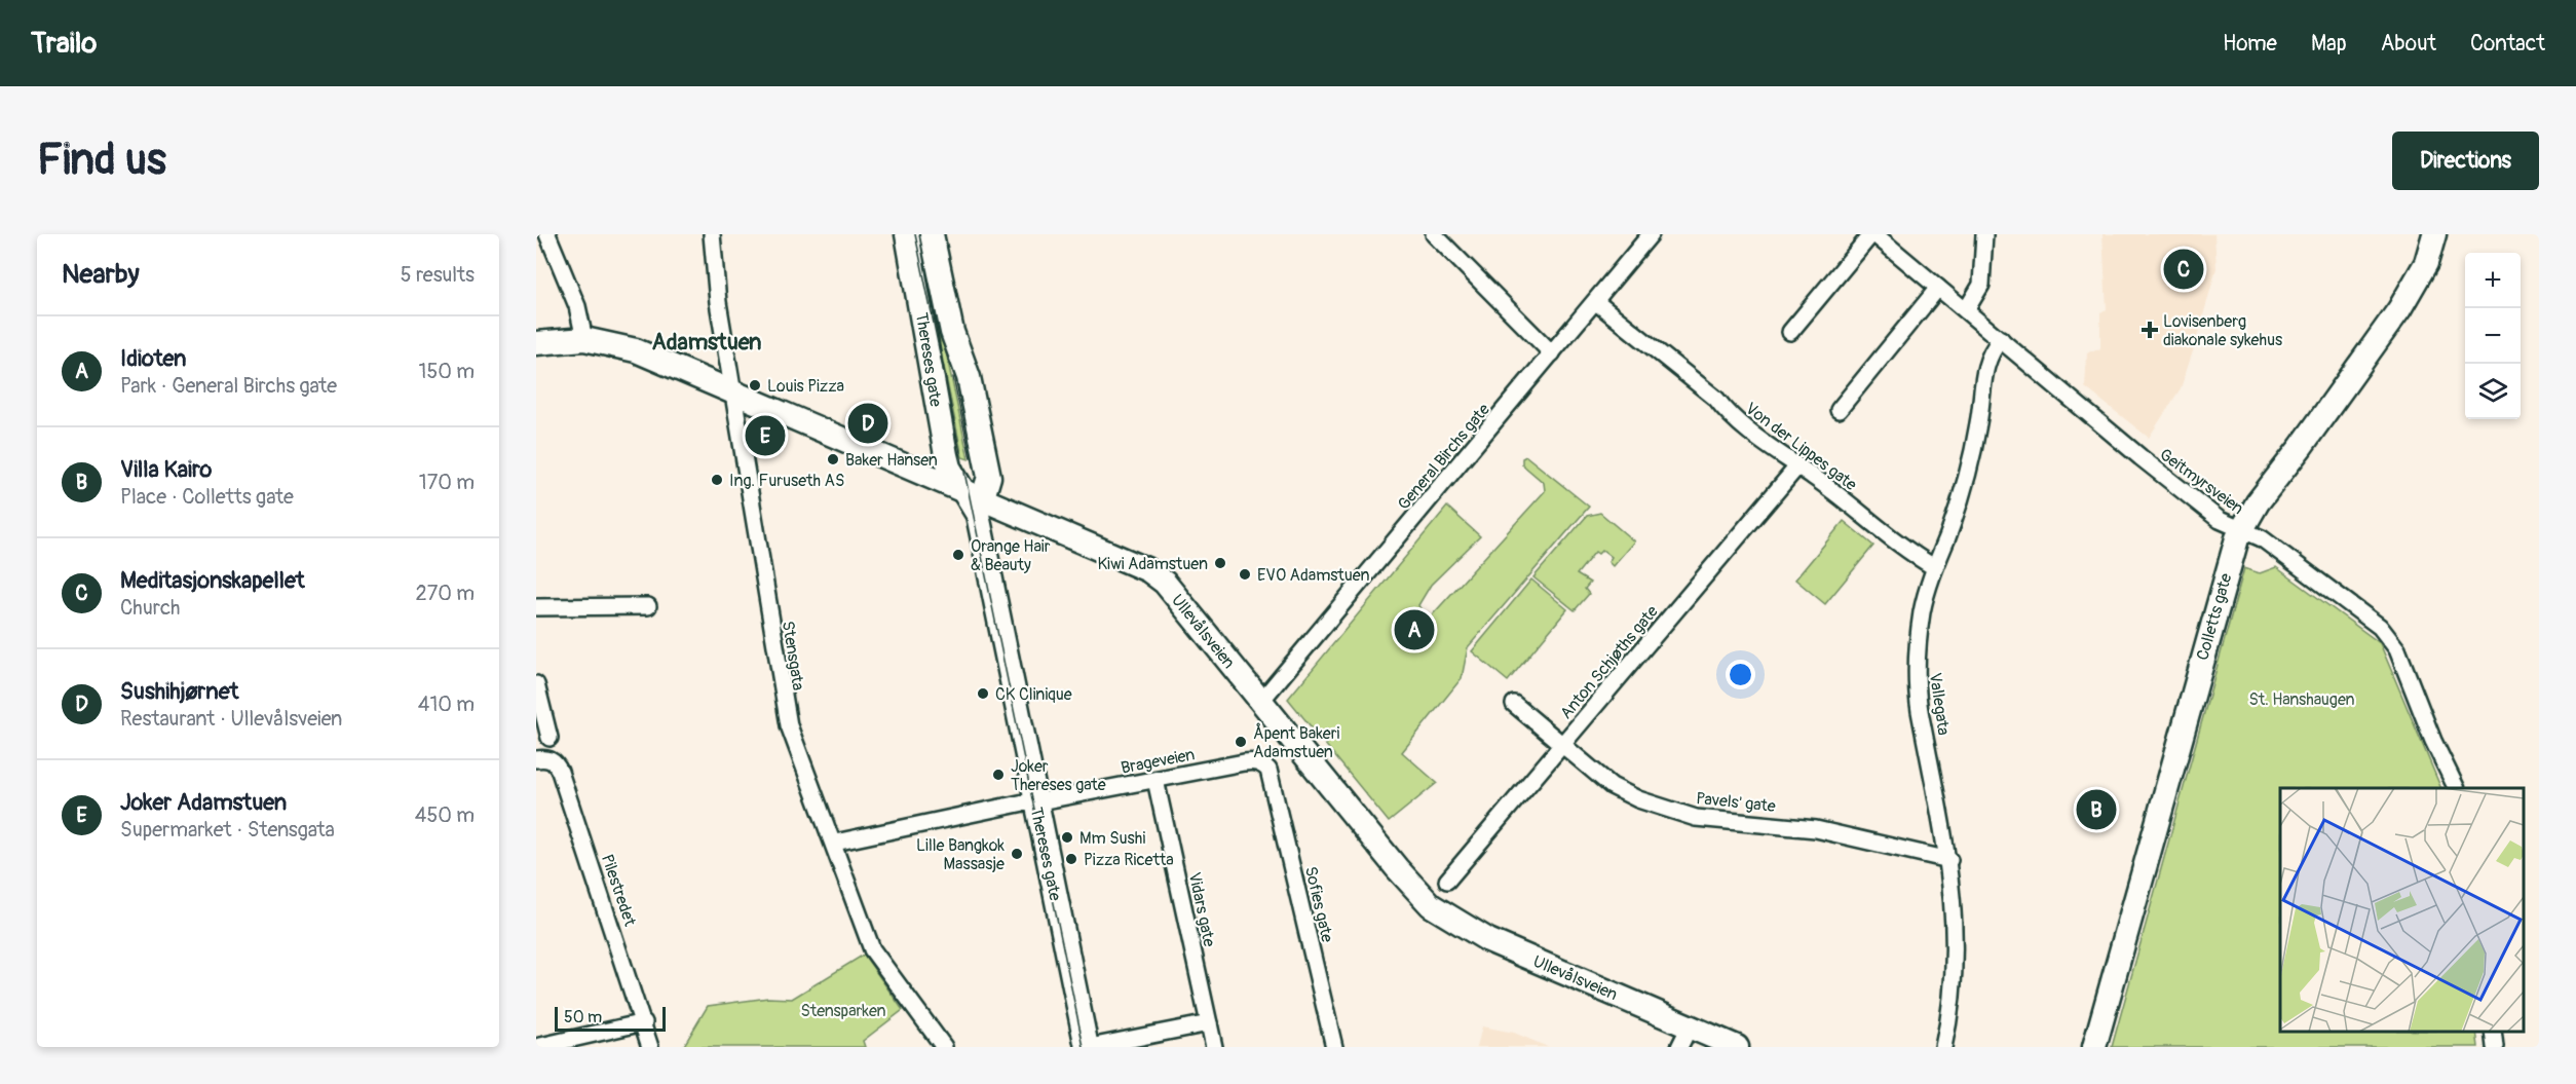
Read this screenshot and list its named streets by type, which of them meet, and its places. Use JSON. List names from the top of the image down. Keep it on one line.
{"streets":{"main road":["Thereses gate","Colletts gate","Ullevålsveien"],"street":["Von der Lippes gate","General Birchs gate","Geitmyrsveien","Stensgata","Anton Schjøths gate","Vallegata","Brageveien","Pavels' gate","Pilestredet","Sofies gate","Vidars gate"]},"crossings":[["Thereses gate","Ullevålsveien"],["Thereses gate","Brageveien"],["Von der Lippes gate","General Birchs gate"],["Von der Lippes gate","Anton Schjøths gate"],["Von der Lippes gate","Vallegata"],["General Birchs gate","Ullevålsveien"],["Geitmyrsveien","Colletts gate"],["Geitmyrsveien","Vallegata"],["Ullevålsveien","Stensgata"],["Stensgata","Brageveien"],["Anton Schjøths gate","Pavels' gate"],["Vallegata","Pavels' gate"],["Brageveien","Sofies gate"],["Brageveien","Vidars gate"]],"districts":["Adamstuen"],"parks":["St. Hanshaugen","Stensparken"],"places":{"health":["Lovisenberg diakonale sykehus"],"other":["Louis Pizza","Baker Hansen","Ing. Furuseth AS","Orange Hair & Beauty","Kiwi Adamstuen","EVO Adamstuen","CK Clinique","Åpent Bakeri Adamstuen","Joker Thereses gate","Mm Sushi","Lille Bangkok Massasje","Pizza Ricetta"]},"scale_bar":"50 m","page":{"header":"Trailo","nav":["Home","Map","About","Contact"],"buttons":"Directions","title":"Find us","heading":["Nearby","5 results"],"pins":["C","D","E","A","B"],"map_buttons":["+","−"],"list":[{"mark":"A","name":"Idioten","note":"Park · General Birchs gate","value":"150 m"},{"mark":"B","name":"Villa Kairo","note":"Place · Colletts gate","value":"170 m"},{"mark":"C","name":"Meditasjonskapellet","note":"Church","value":"270 m"},{"mark":"D","name":"Sushihjørnet","note":"Restaurant · Ullevålsveien","value":"410 m"},{"mark":"E","name":"Joker Adamstuen","note":"Supermarket · Stensgata","value":"450 m"}],"scale":"50 m"}}
